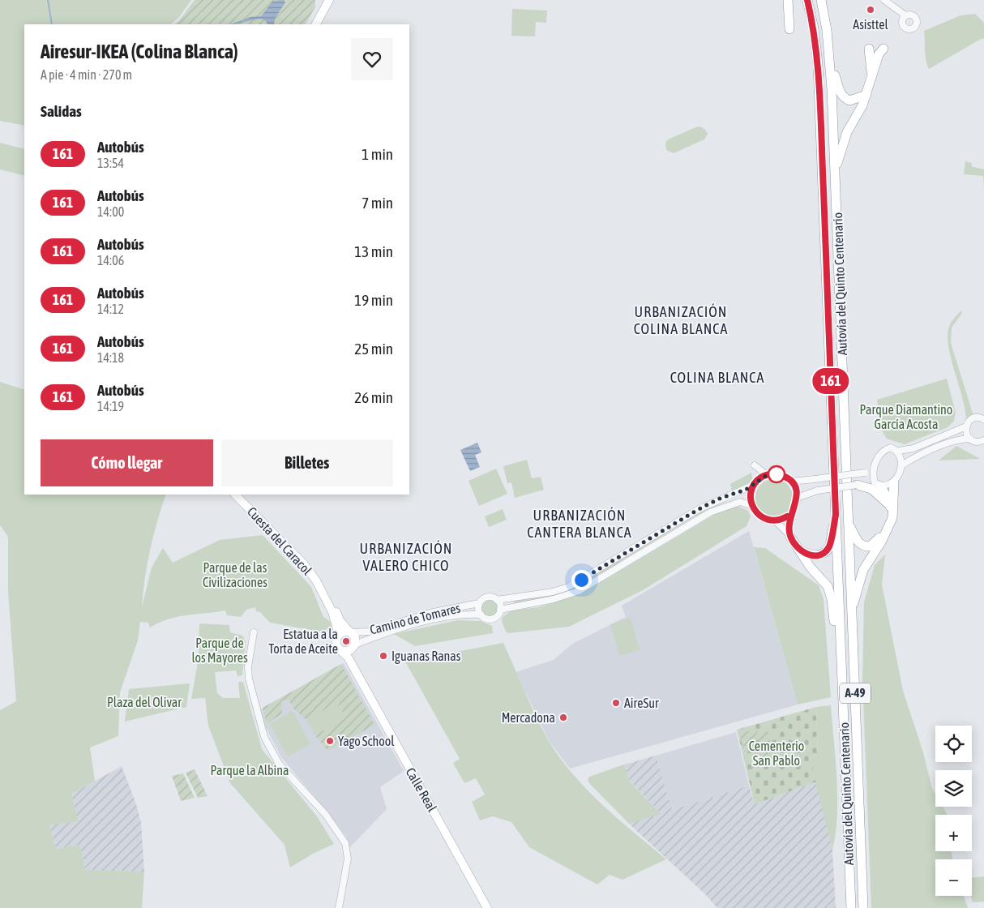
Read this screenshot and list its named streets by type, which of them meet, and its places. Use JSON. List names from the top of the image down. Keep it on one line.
{"streets":{"highway":["Autovía del Quinto Centenario","A-49"],"main road":["Cuesta del Caracol","Calle Real"],"street":["Camino de Tomares"]},"crossings":[["Cuesta del Caracol","Camino de Tomares"],["Cuesta del Caracol","Calle Real"],["Camino de Tomares","Calle Real"]],"districts":["URBANIZACIÓN COLINA BLANCA","COLINA BLANCA","URBANIZACIÓN CANTERA BLANCA","URBANIZACIÓN VALERO CHICO"],"parks":["Parque Diamantino García Acosta","Parque de las Civilizaciones","Parque de los Mayores","Plaza del Olivar","Cementerio San Pablo","Parque la Albina"],"places":["Asisttel","Estatua a la Torta de Aceite","Iguanas Ranas","AireSur","Mercadona","Yago School"],"lines":["bus line 161"],"page":{"on_map":"161","heading":[["Airesur-IKEA (Colina Blanca)","A pie · 4 min · 270 m"],"Salidas"],"list":[{"mark":"161","name":"Autobús","note":"13:54","value":"1 min"},{"mark":"161","name":"Autobús","note":"14:00","value":"7 min"},{"mark":"161","name":"Autobús","note":"14:06","value":"13 min"},{"mark":"161","name":"Autobús","note":"14:12","value":"19 min"},{"mark":"161","name":"Autobús","note":"14:18","value":"25 min"},{"mark":"161","name":"Autobús","note":"14:19","value":"26 min"}],"buttons":["Cómo llegar","Billetes"],"map_buttons":["+","−"]}}
